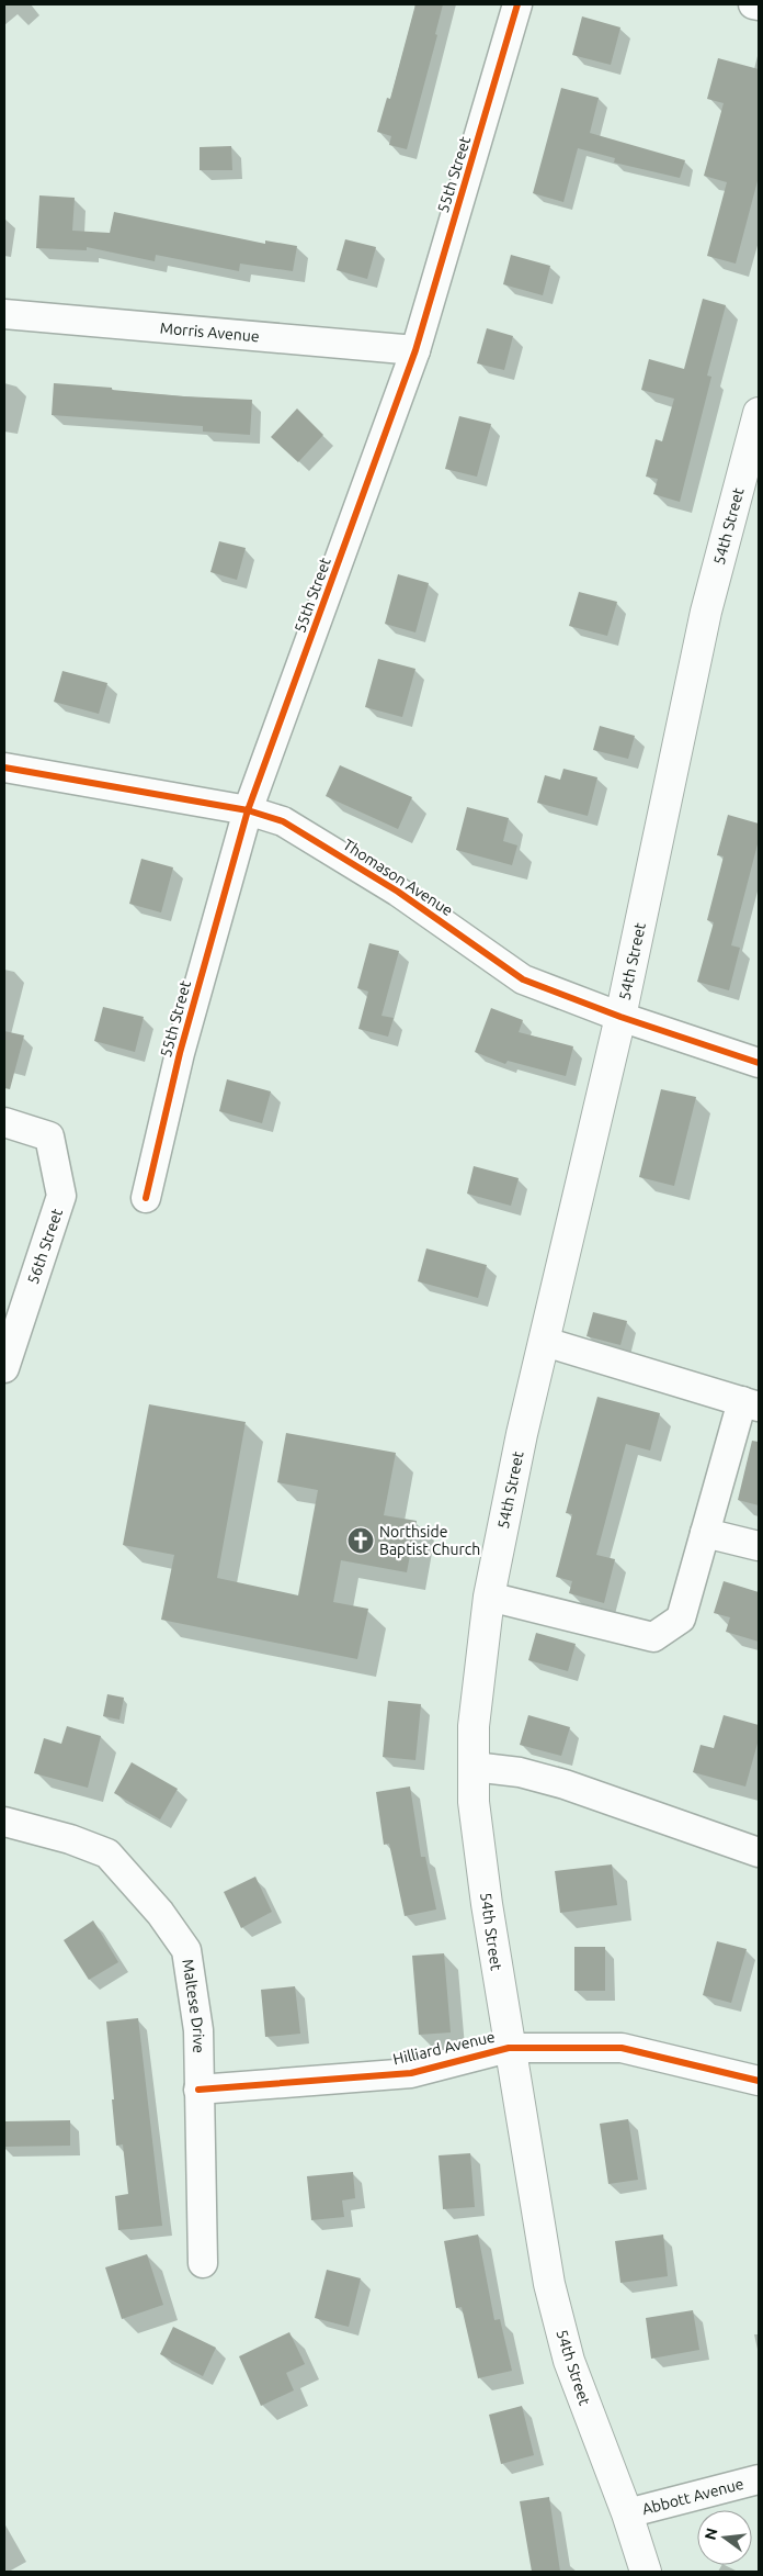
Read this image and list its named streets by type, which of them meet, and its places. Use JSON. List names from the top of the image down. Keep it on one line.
{"streets":{"main road":["54th Street"],"street":["55th Street","Morris Avenue","Thomason Avenue","56th Street","Maltese Drive","Hilliard Avenue","Abbott Avenue"]},"crossings":[["55th Street","Morris Avenue"],["55th Street","Thomason Avenue"],["54th Street","Thomason Avenue"],["54th Street","Hilliard Avenue"],["54th Street","Abbott Avenue"],["Maltese Drive","Hilliard Avenue"]],"places":{"church":["Northside Baptist Church"]},"north":"left"}
